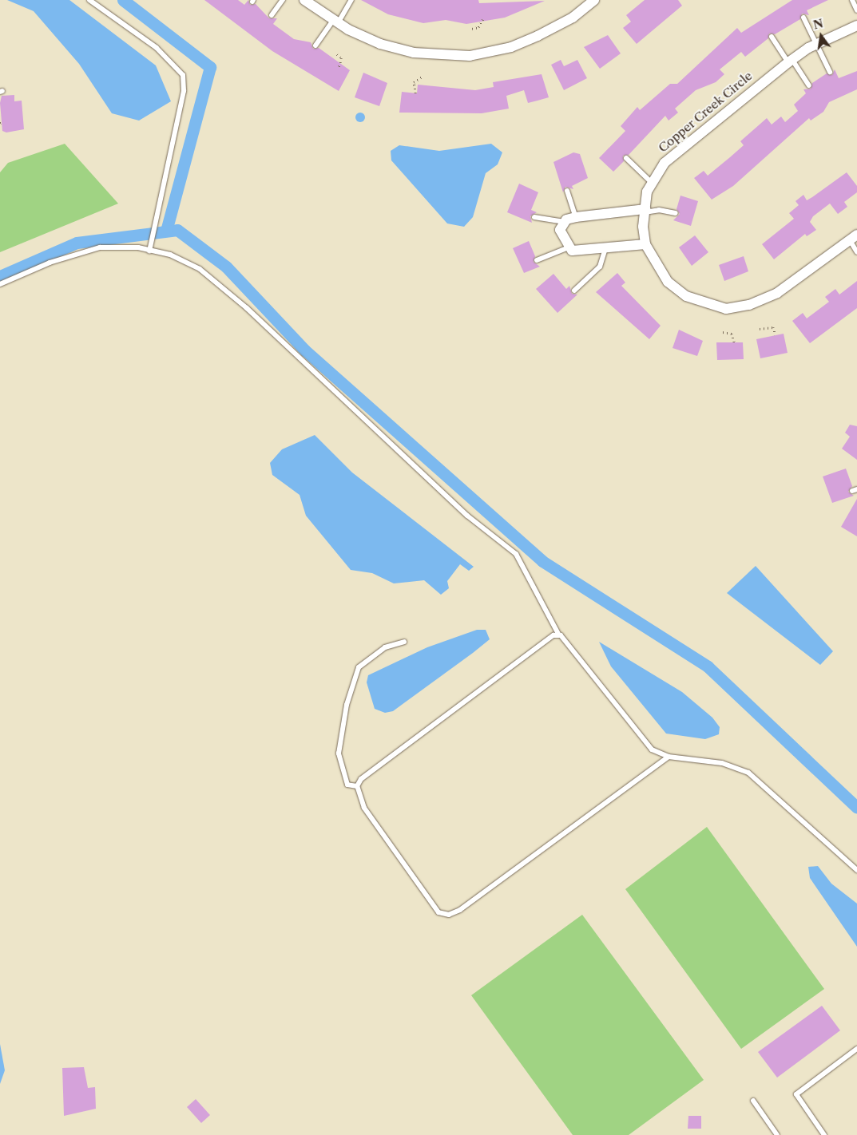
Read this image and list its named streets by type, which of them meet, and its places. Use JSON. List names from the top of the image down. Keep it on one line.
{"streets":{"street":["Copper Creek Circle"]},"north":"top"}
